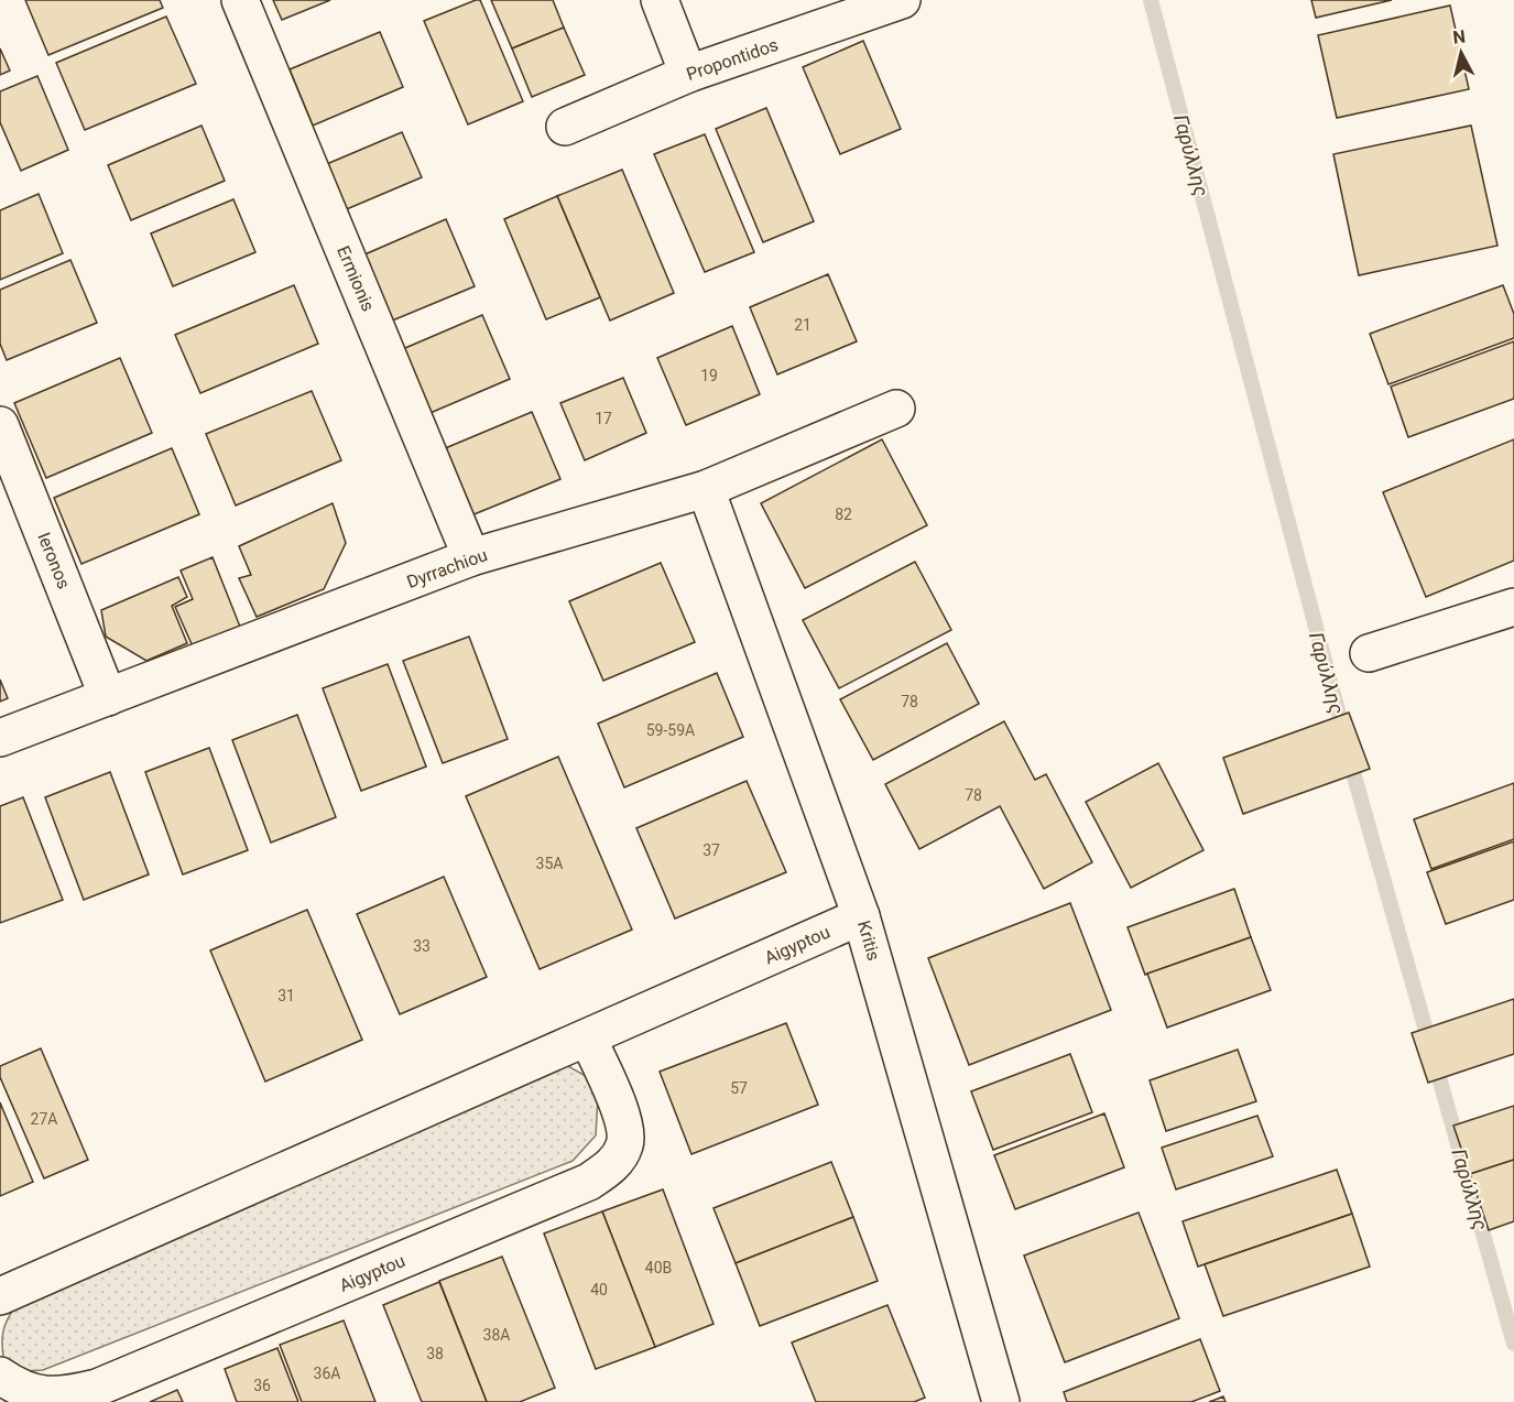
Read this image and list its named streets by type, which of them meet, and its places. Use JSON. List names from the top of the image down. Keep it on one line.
{"streets":{"street":["Propontidos","Ermionis","Ieronos","Dyrrachiou","Kritis","Aigyptou"]},"crossings":[["Ermionis","Dyrrachiou"],["Ieronos","Dyrrachiou"],["Dyrrachiou","Kritis"],["Kritis","Aigyptou"]],"water":["Γαρύλλης"],"house_numbers":["21","19","17","82","78","59-59A","78","37","35A","33","31","57","27A","40B","40","38A","38","36A","36"],"north":"top"}
